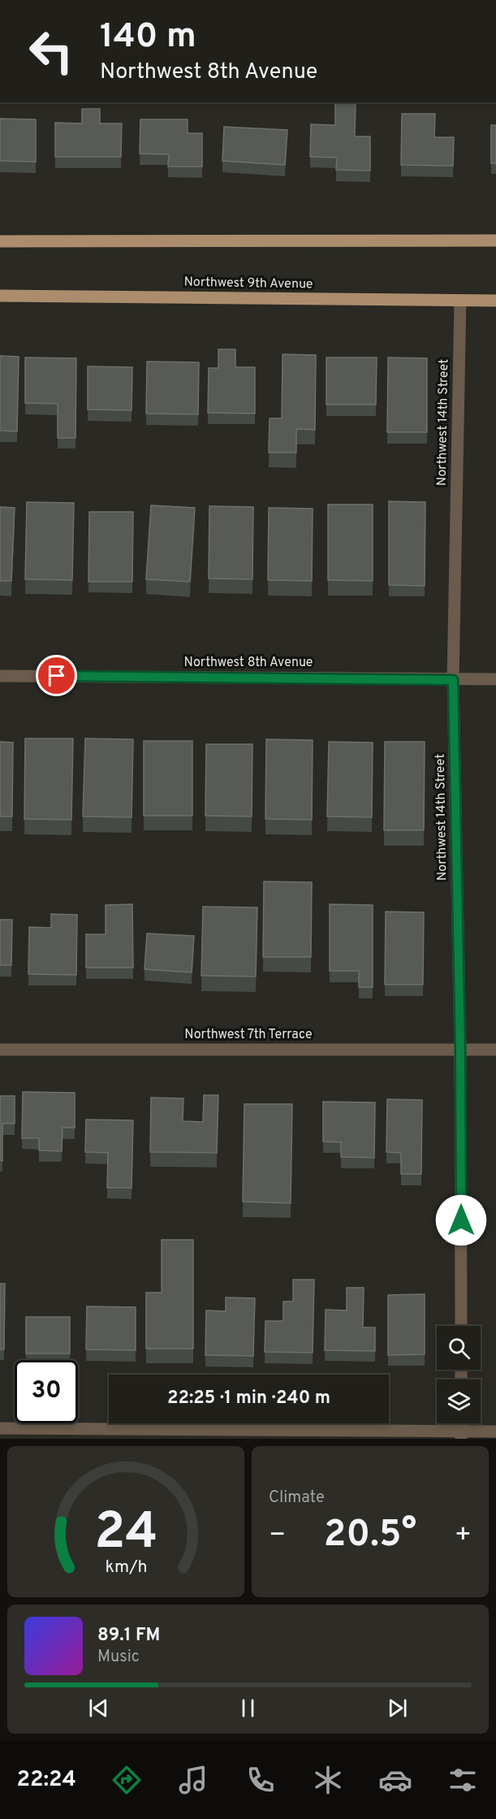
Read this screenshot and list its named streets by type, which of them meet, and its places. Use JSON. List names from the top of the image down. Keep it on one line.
{"streets":{"main road":["Northwest 9th Avenue"],"street":["Northwest 14th Street","Northwest 8th Avenue","Northwest 7th Terrace"]},"crossings":[["Northwest 9th Avenue","Northwest 14th Street"],["Northwest 14th Street","Northwest 8th Avenue"],["Northwest 14th Street","Northwest 7th Terrace"]],"page":{"turn":["140 m","Northwest 8th Avenue"],"limit":"30","trip":"22:25 · 1 min · 240 m","tile":"Climate","heat":["−","20.5°","+"],"song":["89.1 FM","Music"],"tabs":"22:24","gauge":["24","km/h"]}}
